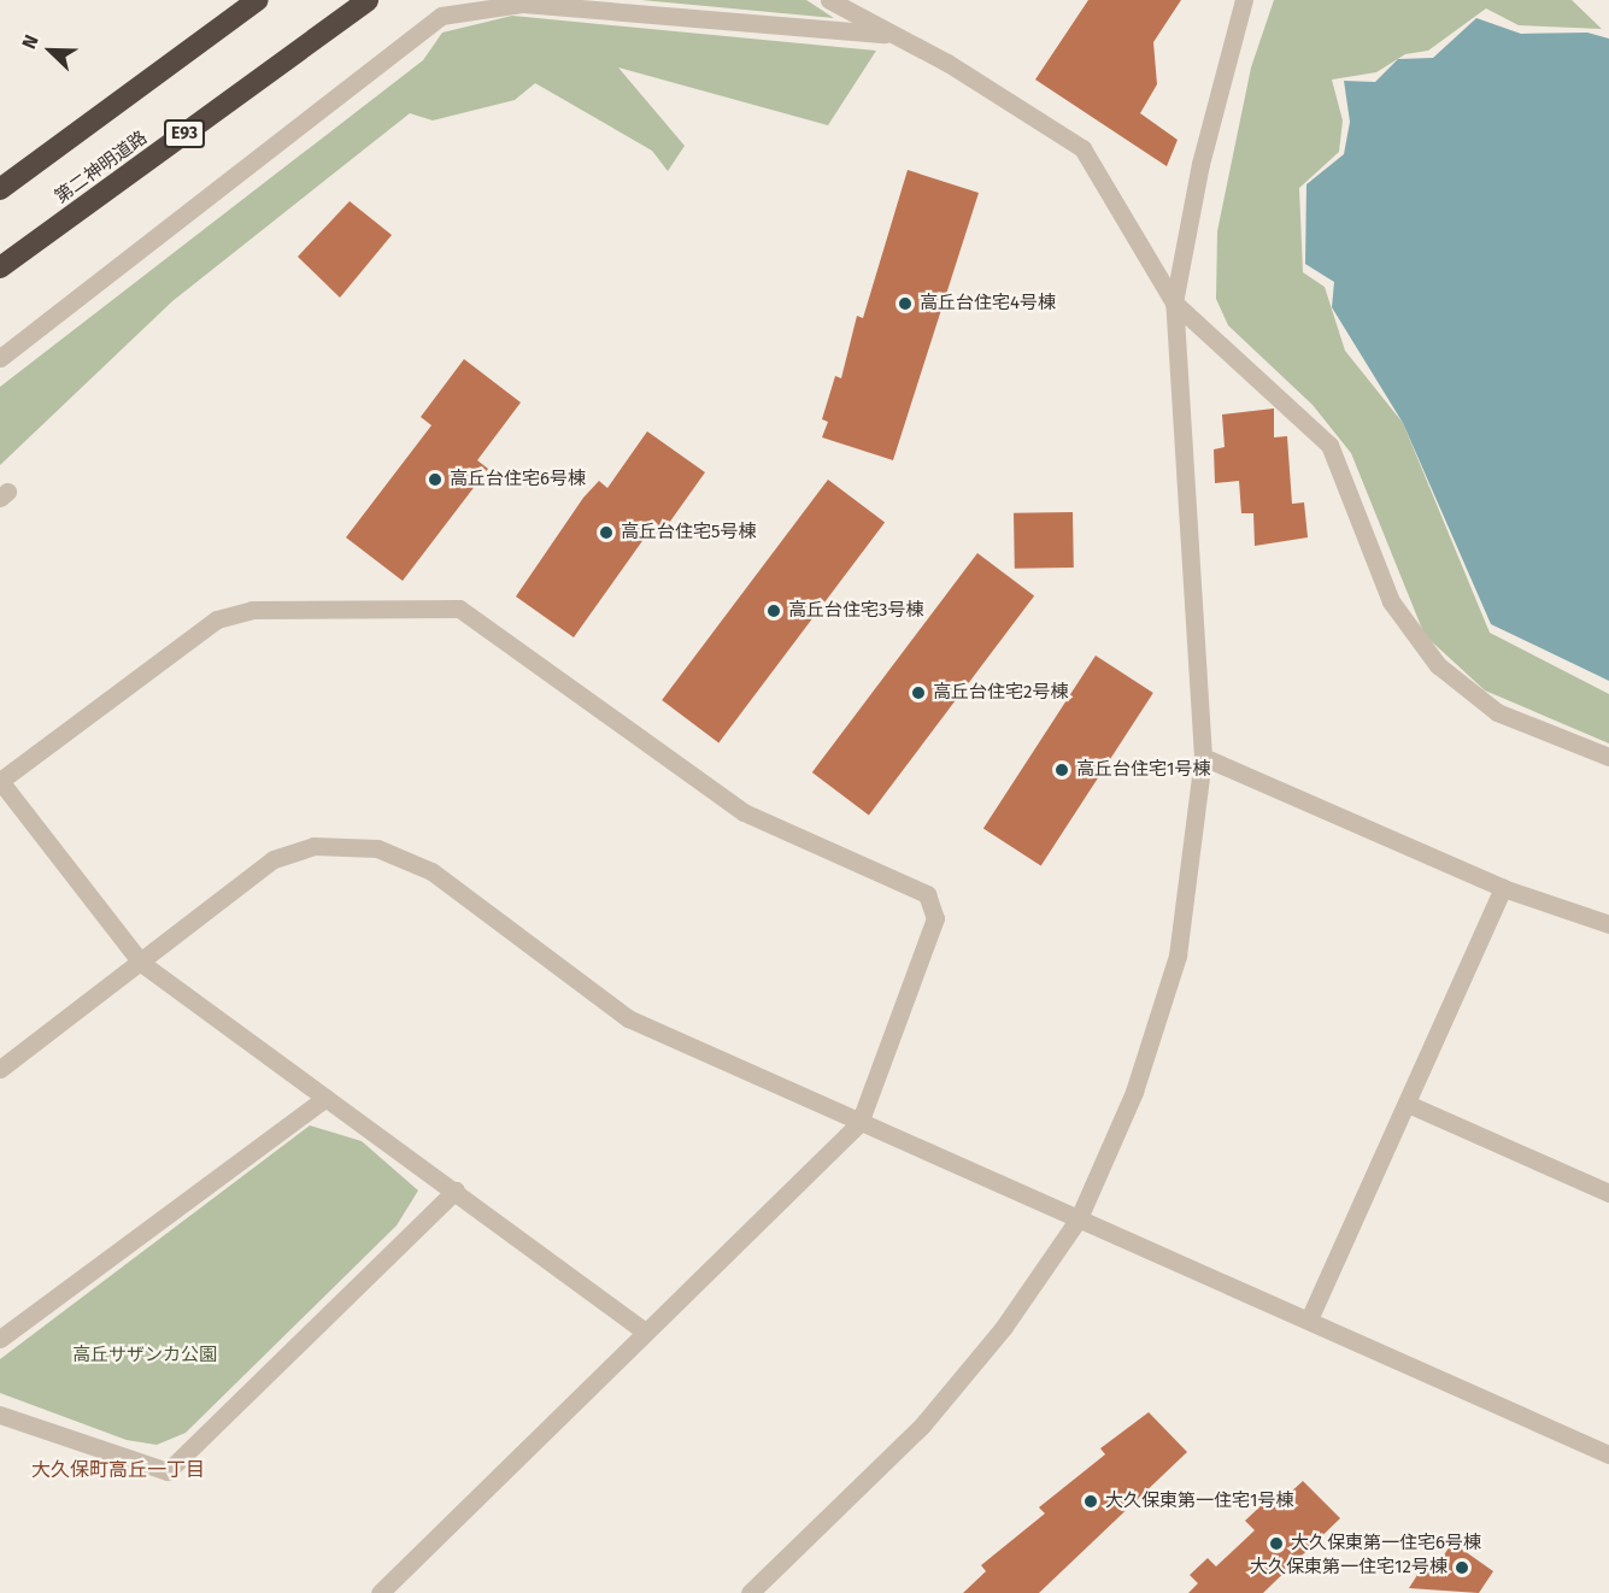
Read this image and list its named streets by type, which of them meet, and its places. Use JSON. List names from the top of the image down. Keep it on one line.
{"streets":{"highway":["E93","第二神明道路"]},"districts":["大久保町高丘一丁目"],"parks":["高丘サザンカ公園"],"places":["高丘台住宅4号棟","高丘台住宅6号棟","高丘台住宅5号棟","高丘台住宅3号棟","高丘台住宅2号棟","高丘台住宅1号棟","大久保東第一住宅1号棟","大久保東第一住宅6号棟","大久保東第一住宅12号棟"],"north":"top left"}
